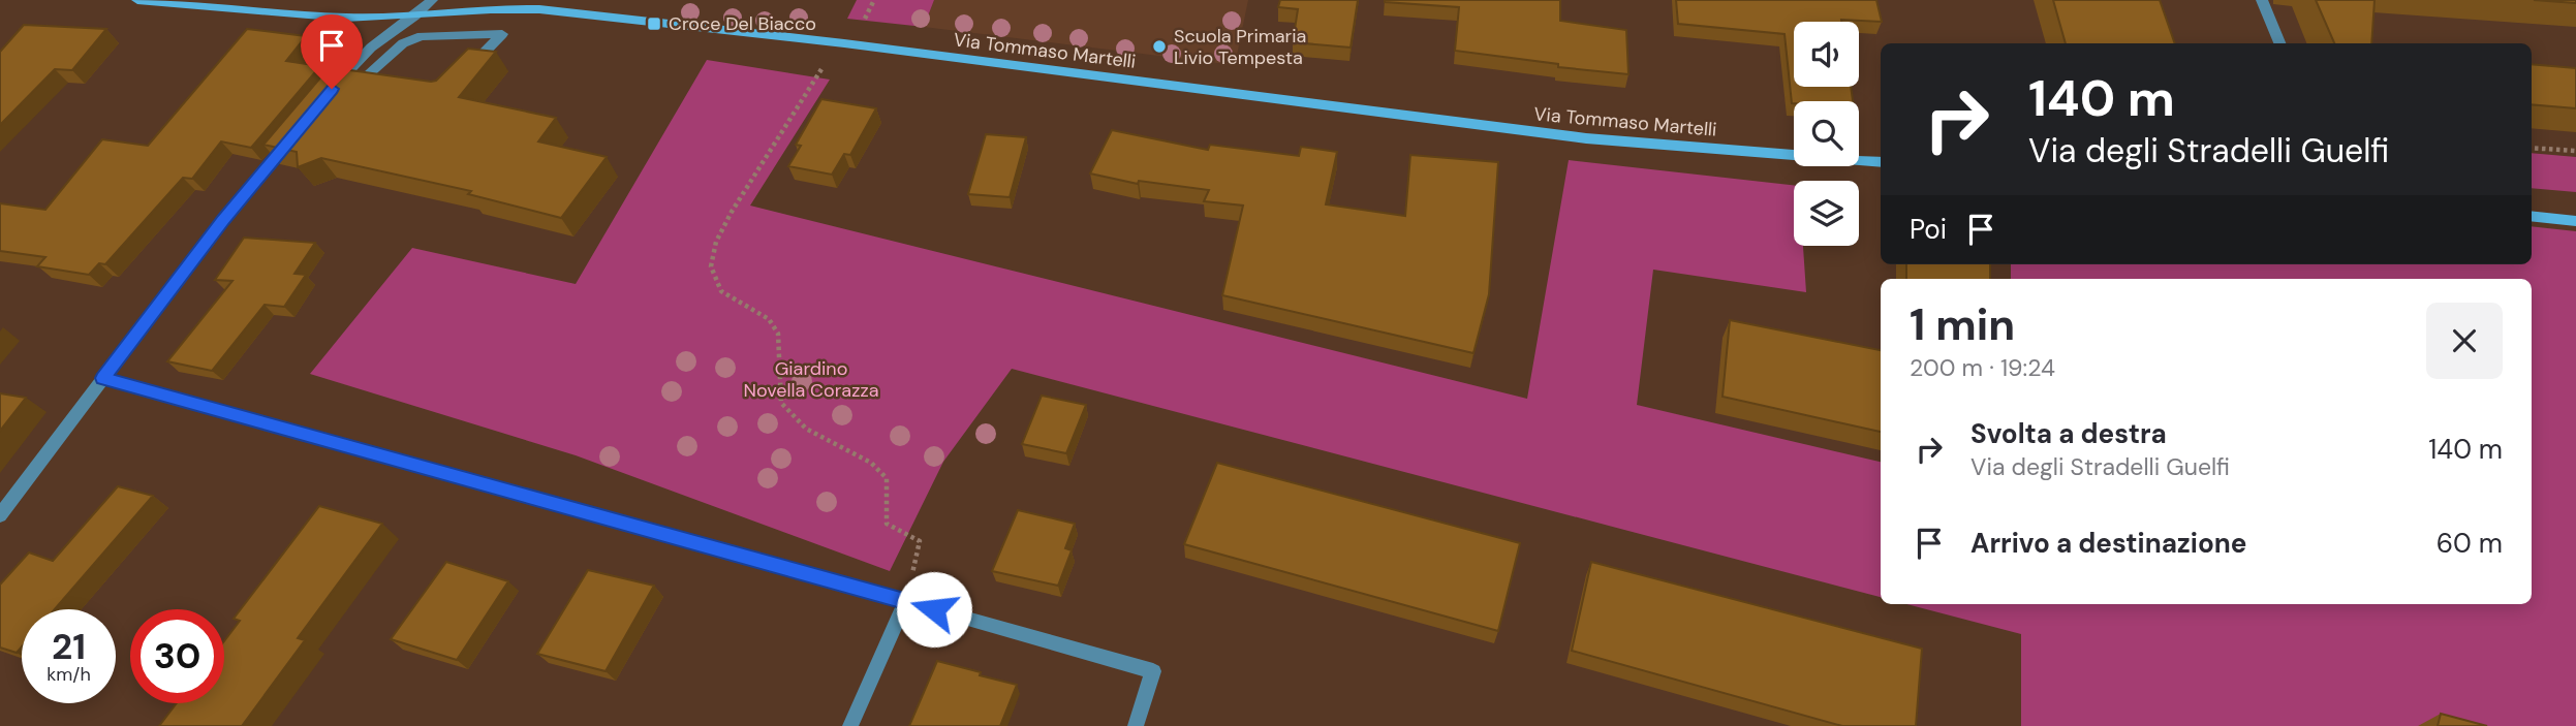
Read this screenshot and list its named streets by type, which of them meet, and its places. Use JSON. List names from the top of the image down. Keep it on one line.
{"streets":{"main road":["Via Tommaso Martelli"]},"parks":["Giardino Novella Corazza"],"places":{"transit":["Croce Del Biacco"],"other":["Scuola Primaria Livio Tempesta"]},"page":{"turn":["140 m","Via degli Stradelli Guelfi"],"then":"Poi","heading":["1 min","200 m · 19:24"],"list":[{"name":"Svolta a destra","note":"Via degli Stradelli Guelfi","value":"140 m"},{"name":"Arrivo a destinazione","value":"60 m"}],"speed":"21 km/h","limit":"30"}}
